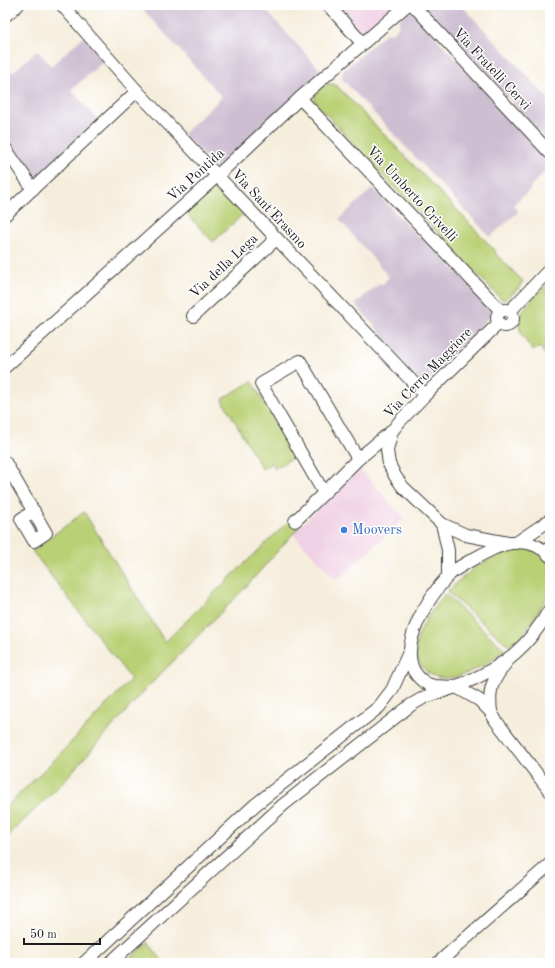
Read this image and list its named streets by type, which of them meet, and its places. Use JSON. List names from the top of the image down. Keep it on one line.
{"streets":{"street":["Via Fratelli Cervi","Via Pontida","Via Umberto Crivelli","Via Sant'Erasmo","Via della Lega","Via Cerro Maggiore"]},"crossings":[["Via Pontida","Via Umberto Crivelli"],["Via Pontida","Via Sant'Erasmo"],["Via Umberto Crivelli","Via Cerro Maggiore"],["Via Sant'Erasmo","Via della Lega"],["Via Sant'Erasmo","Via Cerro Maggiore"]],"places":["Moovers"],"scale_bar":"50 m"}
